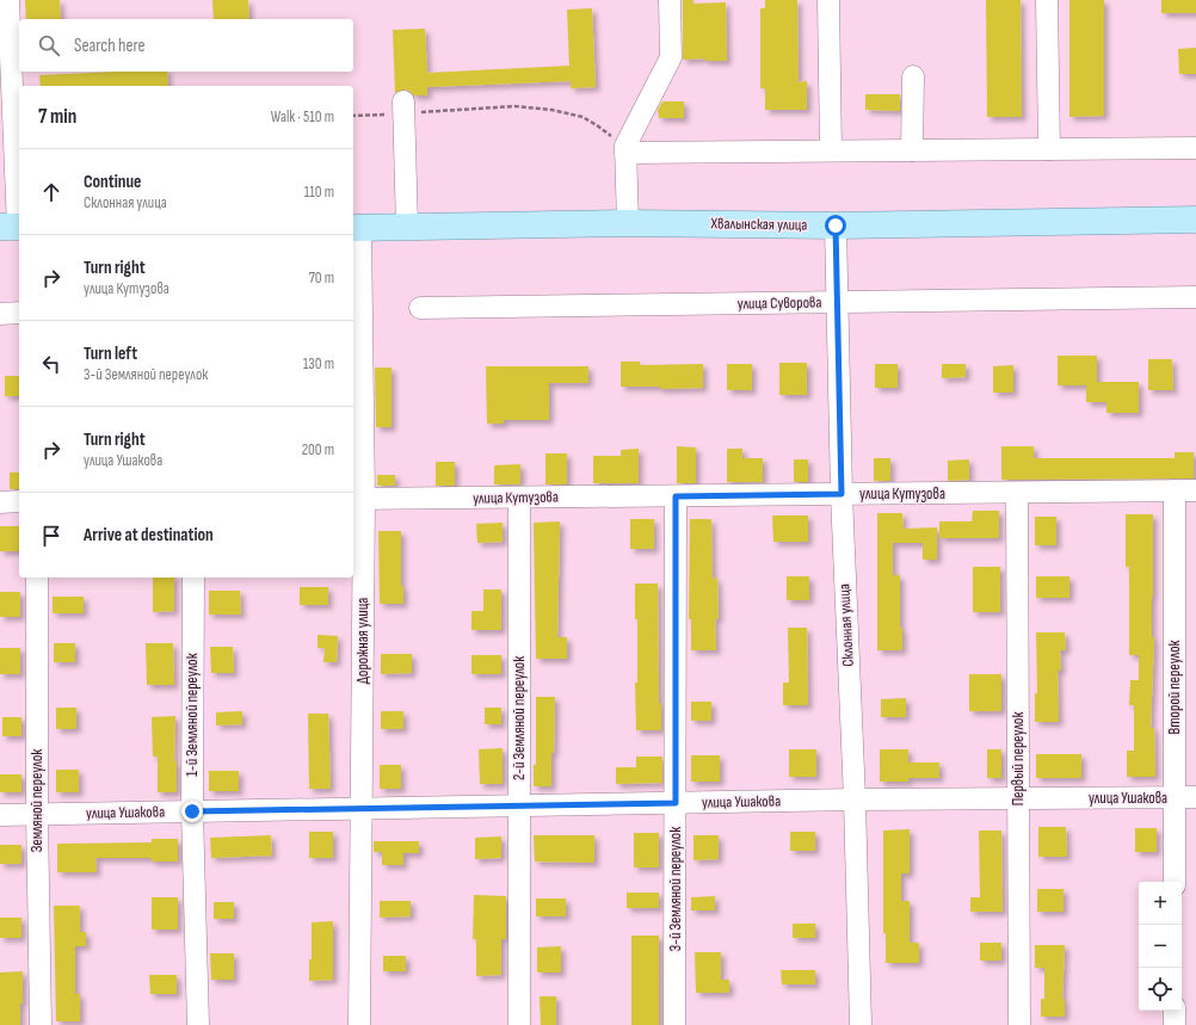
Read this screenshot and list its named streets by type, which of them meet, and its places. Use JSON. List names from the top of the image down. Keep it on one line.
{"streets":{"main road":["Хвалынская улица"],"street":["улица Суворова","улица Кутузова","Склонная улица","Дорожная улица","Второй переулок","1-й Земляной переулок","2-й Земляной переулок","Первый переулок","улица Ушакова","Земляной переулок","3-й Земляной переулок"]},"crossings":[["Хвалынская улица","Склонная улица"],["Хвалынская улица","Дорожная улица"],["улица Суворова","Склонная улица"],["улица Кутузова","Склонная улица"],["улица Кутузова","Дорожная улица"],["улица Кутузова","Второй переулок"],["улица Кутузова","2-й Земляной переулок"],["улица Кутузова","Первый переулок"],["улица Кутузова","3-й Земляной переулок"],["Склонная улица","улица Ушакова"],["Дорожная улица","улица Ушакова"],["Второй переулок","улица Ушакова"],["1-й Земляной переулок","улица Ушакова"],["2-й Земляной переулок","улица Ушакова"],["Первый переулок","улица Ушакова"],["улица Ушакова","Земляной переулок"],["улица Ушакова","3-й Земляной переулок"]],"page":{"search":"Search here","heading":["7 min","Walk · 510 m"],"list":[["Continue","Склонная улица","110 m"],["Turn right","улица Кутузова","70 m"],["Turn left","3-й Земляной переулок","130 m"],["Turn right","улица Ушакова","200 m"],"Arrive at destination"],"map_buttons":["+","−"]}}
